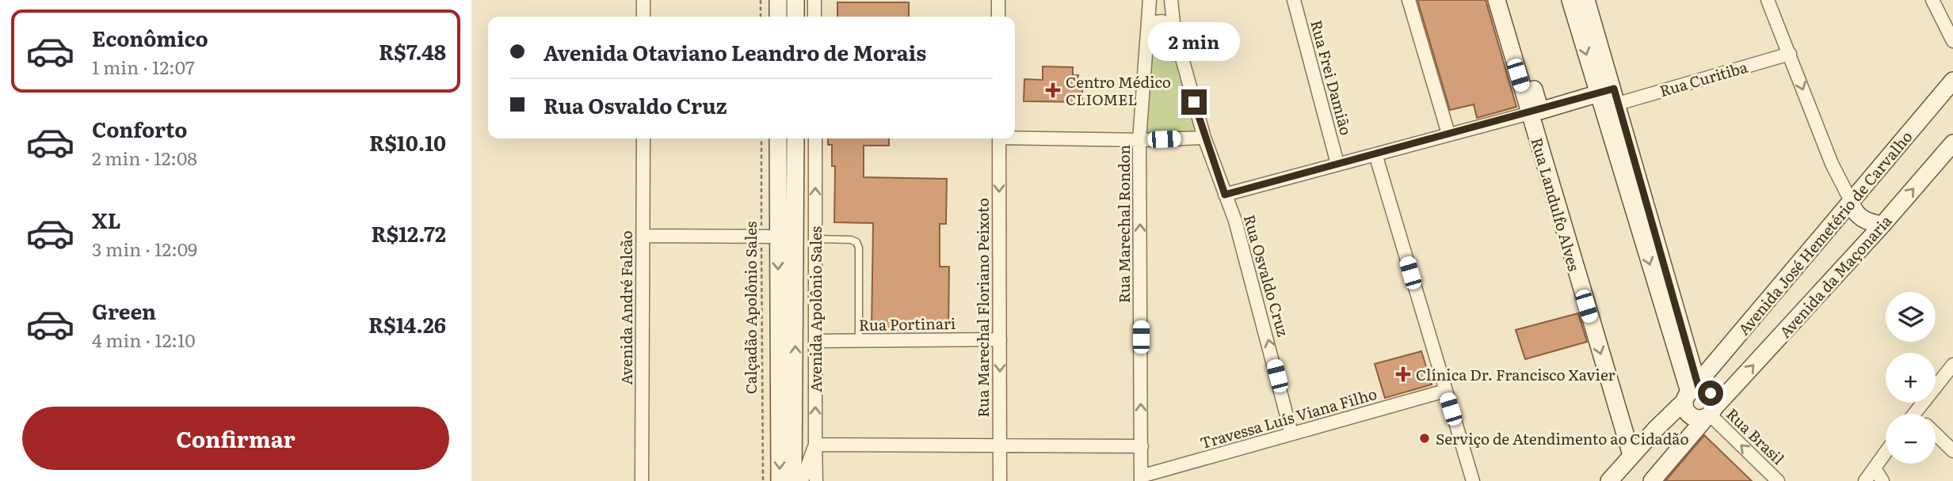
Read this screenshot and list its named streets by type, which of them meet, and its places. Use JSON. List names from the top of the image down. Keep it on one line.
{"streets":{"street":["Rua Frei Damião","Rua Curitiba","Rua Landulfo Alves","Rua Marechal Rondon","Avenida José Hemetério de Carvalho","Rua Osvaldo Cruz","Avenida da Maçonaria","Avenida André Falcão","Rua Marechal Floriano Peixoto","Avenida Apolônio Sales","Rua Portinari","Travessa Luís Viana Filho","Rua Brasil"],"path":["Calçadão Apolônio Sales"]},"crossings":[["Rua Frei Damião","Rua Curitiba"],["Rua Curitiba","Rua Landulfo Alves"],["Rua Curitiba","Rua Osvaldo Cruz"],["Rua Landulfo Alves","Avenida José Hemetério de Carvalho"],["Rua Marechal Rondon","Travessa Luís Viana Filho"],["Rua Osvaldo Cruz","Travessa Luís Viana Filho"],["Avenida da Maçonaria","Rua Brasil"],["Rua Marechal Floriano Peixoto","Rua Portinari"],["Avenida Apolônio Sales","Rua Portinari"]],"one_way":["Rua Marechal Rondon","Rua Osvaldo Cruz","Avenida da Maçonaria","Rua Marechal Floriano Peixoto","Rua Brasil"],"places":{"health":["Centro Médico CLIOMEL","Clínica Dr. Francisco Xavier"],"other":["Serviço de Atendimento ao Cidadão"]},"page":{"list":[{"name":"Econômico","note":"1 min · 12:07","value":"R$7.48"},{"name":"Conforto","note":"2 min · 12:08","value":"R$10.10"},{"name":"XL","note":"3 min · 12:09","value":"R$12.72"},{"name":"Green","note":"4 min · 12:10","value":"R$14.26"}],"banner":["Avenida Otaviano Leandro de Morais","Rua Osvaldo Cruz"],"bubble":"2 min","map_buttons":["+","−"],"buttons":"Confirmar"}}
